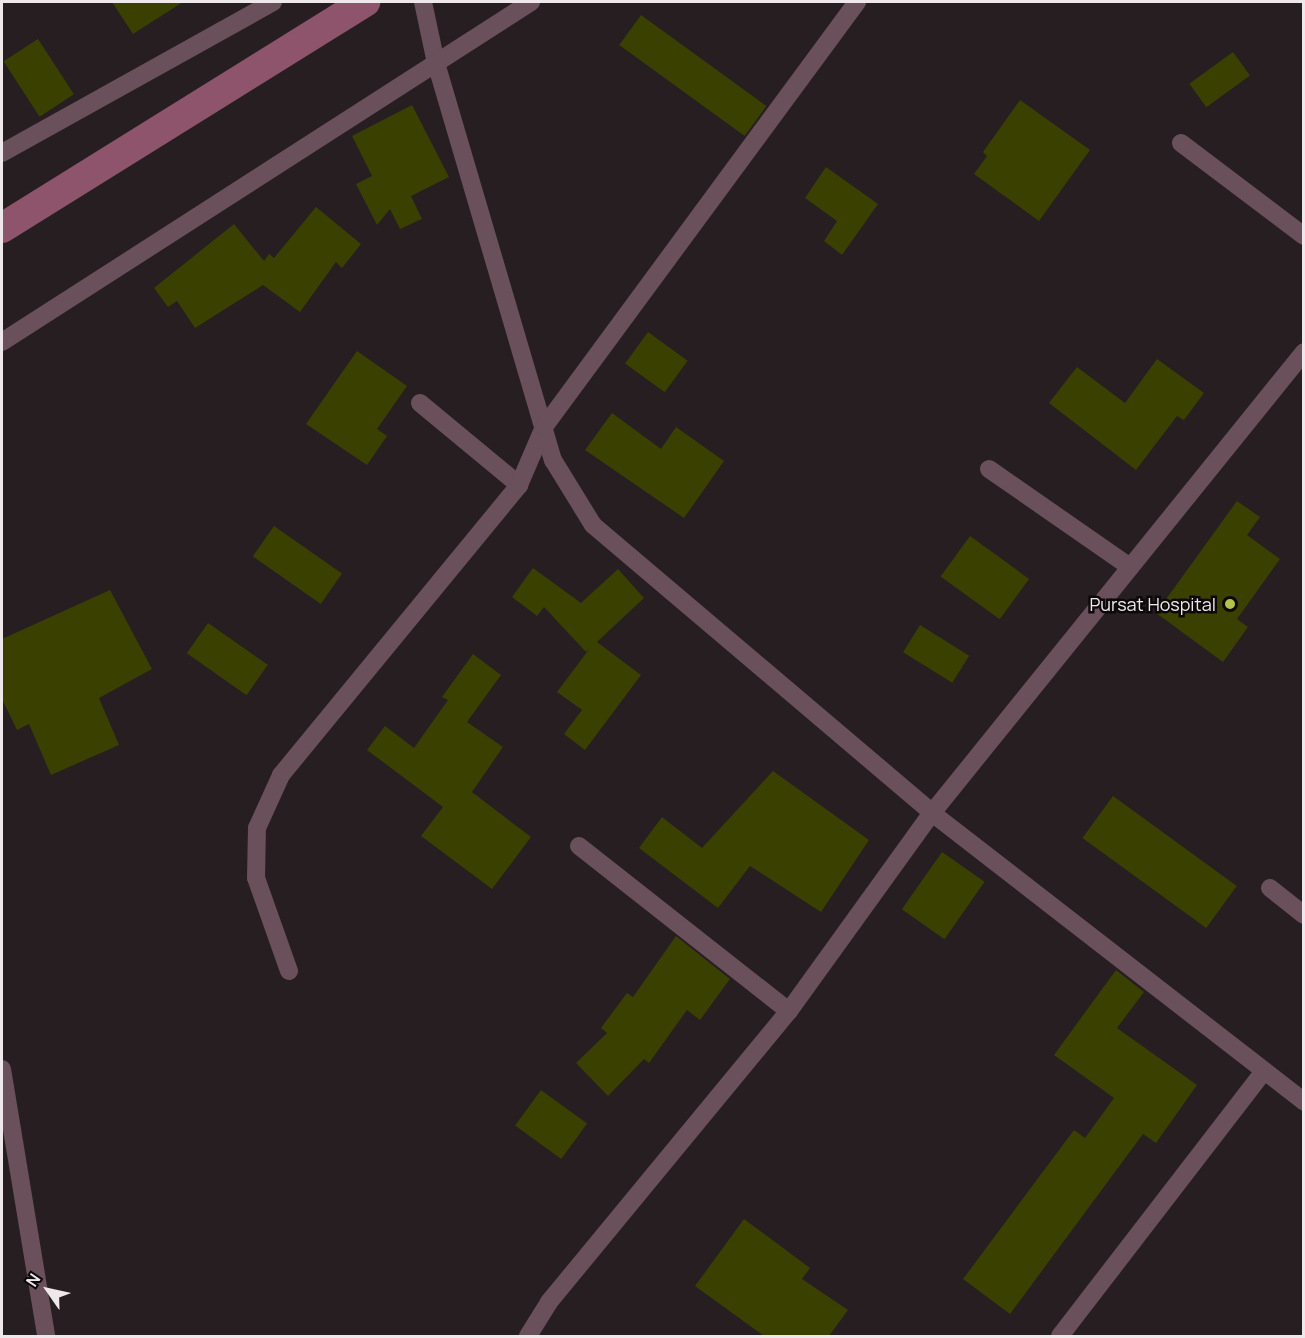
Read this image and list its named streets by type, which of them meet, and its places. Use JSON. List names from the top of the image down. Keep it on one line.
{"places":["Pursat Hospital"],"north":"top left"}
